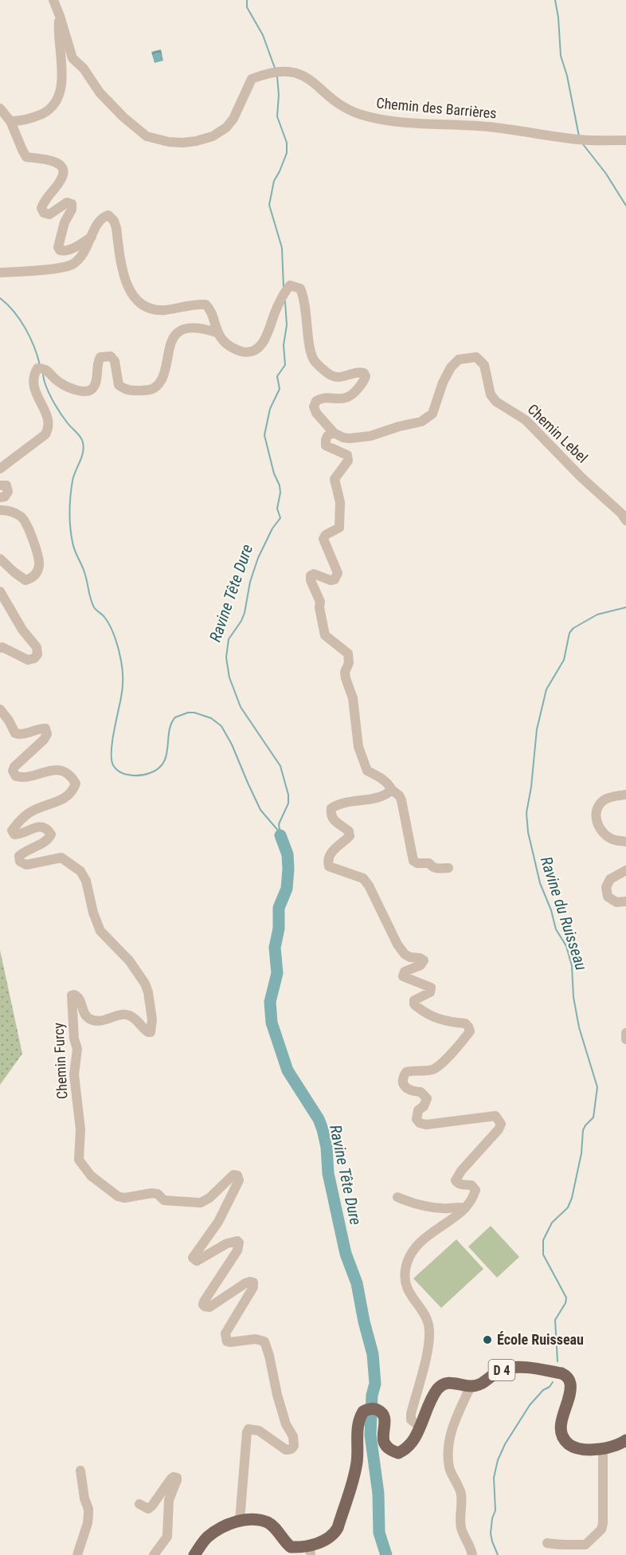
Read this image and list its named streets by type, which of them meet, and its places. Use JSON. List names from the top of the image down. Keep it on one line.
{"streets":{"main road":["D 4"],"street":["Chemin des Barrières","Chemin Lebel","Chemin Furcy"]},"crossings":[["Chemin Furcy","D 4"]],"water":["Ravine Tête Dure","Ravine du Ruisseau"],"places":["École Ruisseau"]}
